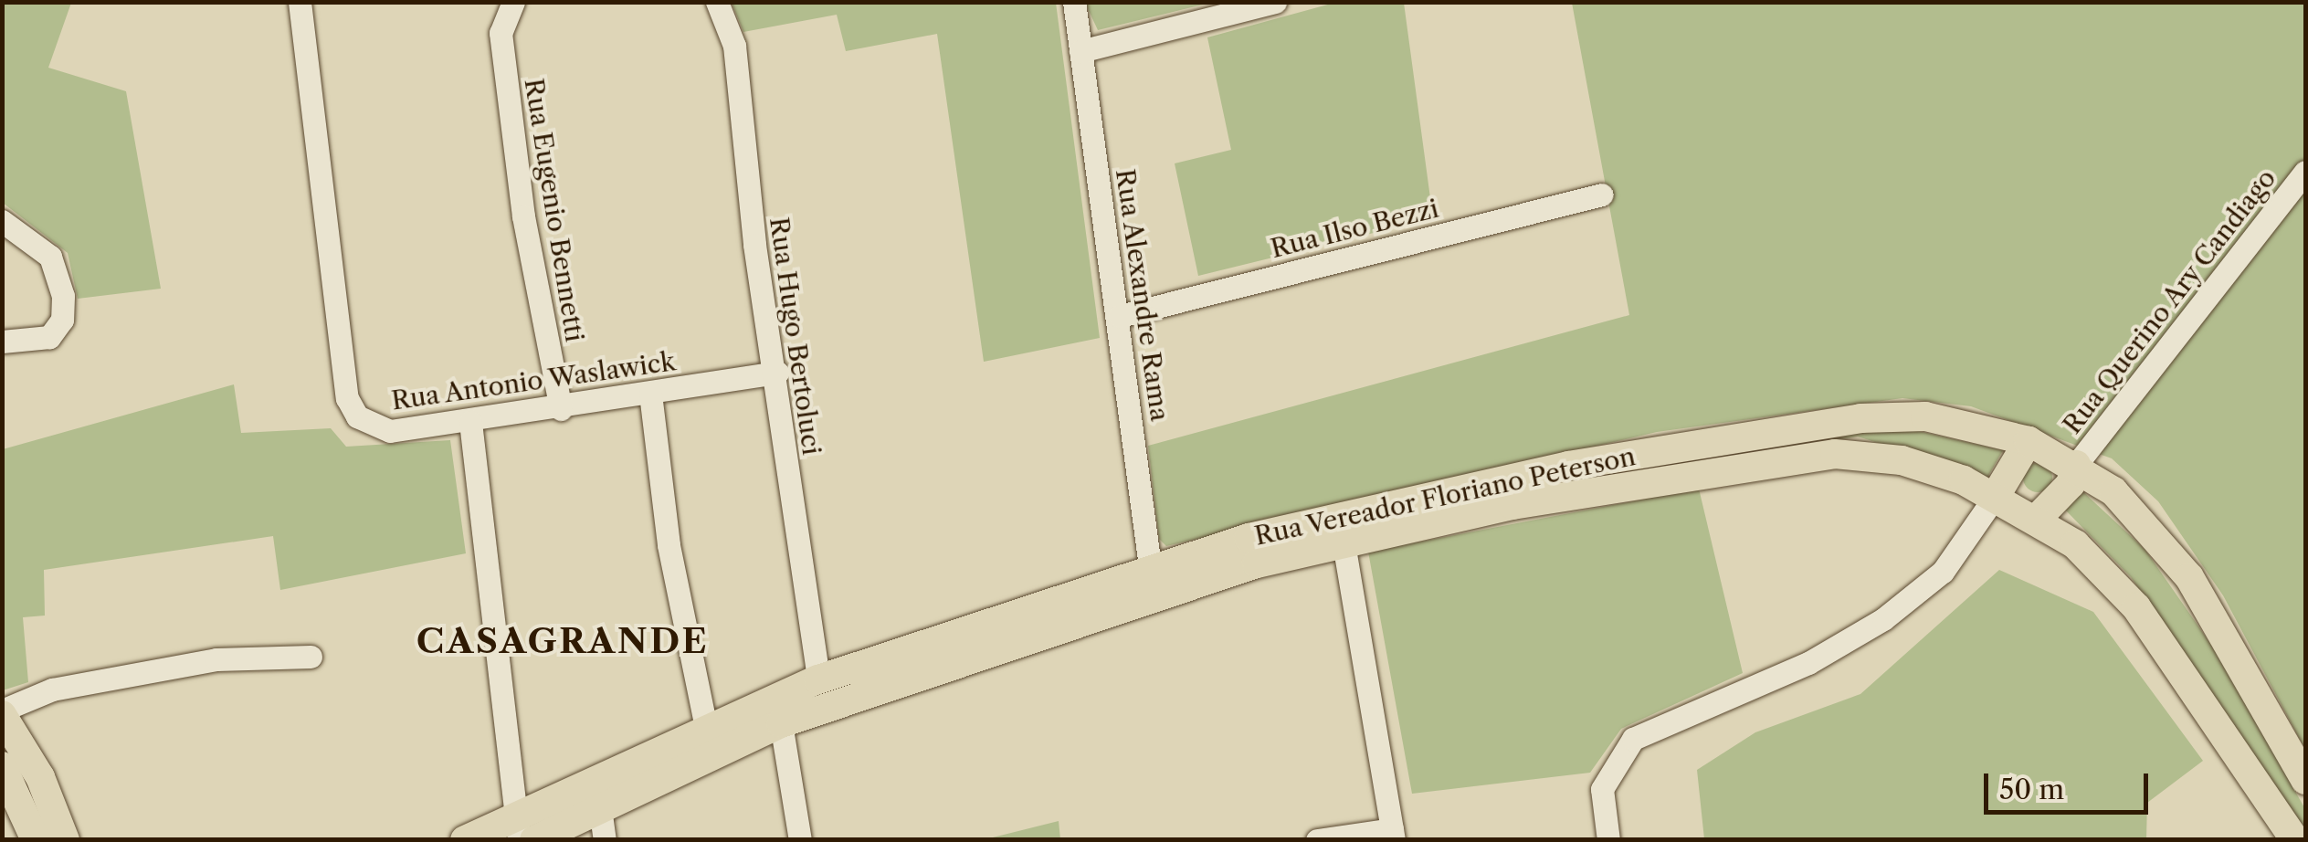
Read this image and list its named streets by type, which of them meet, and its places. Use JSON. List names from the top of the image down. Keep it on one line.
{"streets":{"main road":["Rua Vereador Floriano Peterson"],"street":["Rua Eugenio Bennetti","Rua Ilso Bezzi","Rua Alexandre Rama","Rua Querino Ary Candiago","Rua Hugo Bertoluci","Rua Antonio Waslawick"]},"crossings":[["Rua Eugenio Bennetti","Rua Antonio Waslawick"],["Rua Ilso Bezzi","Rua Alexandre Rama"],["Rua Alexandre Rama","Rua Vereador Floriano Peterson"],["Rua Querino Ary Candiago","Rua Vereador Floriano Peterson"],["Rua Hugo Bertoluci","Rua Antonio Waslawick"],["Rua Hugo Bertoluci","Rua Vereador Floriano Peterson"]],"districts":["CASAGRANDE"],"scale_bar":"50 m"}
